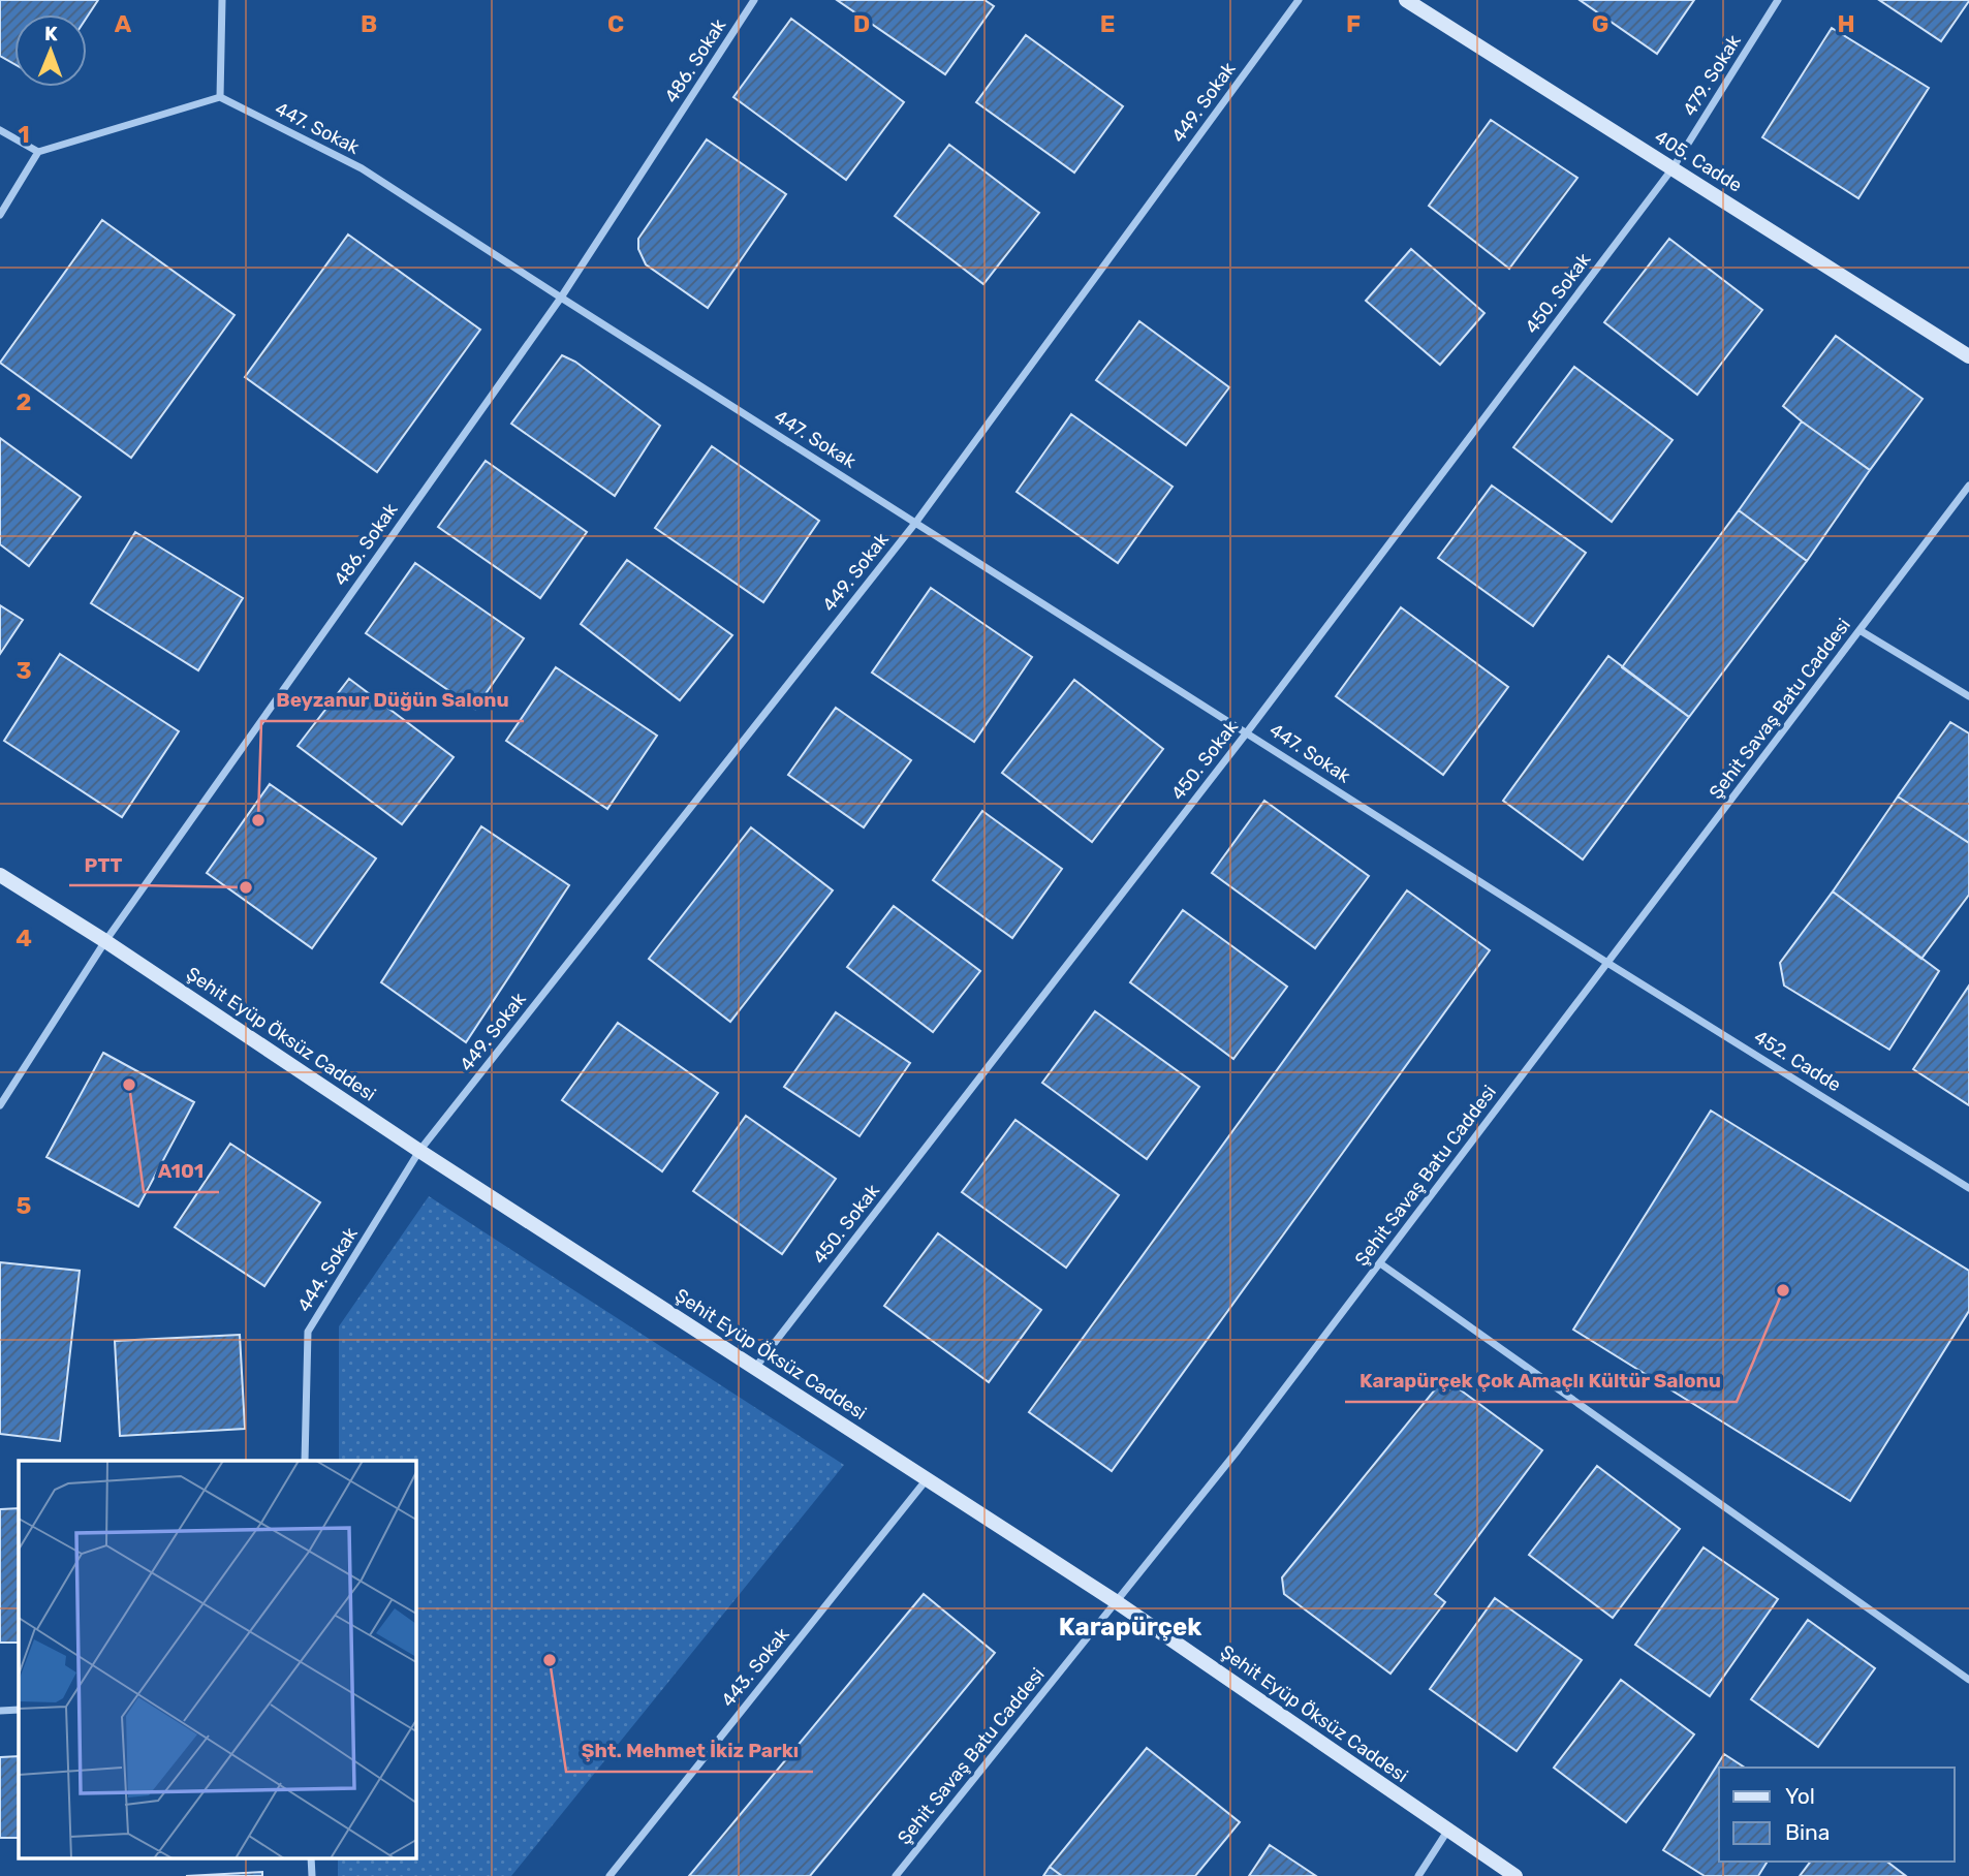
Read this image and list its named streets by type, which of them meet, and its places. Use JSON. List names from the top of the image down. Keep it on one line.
{"streets":{"street":["486. Sokak","479. Sokak","449. Sokak","447. Sokak","405. Cadde","450. Sokak","Şehit Savaş Batu Caddesi","Şehit Eyüp Öksüz Caddesi","452. Cadde","444. Sokak","443. Sokak"]},"crossings":[["486. Sokak","447. Sokak"],["486. Sokak","Şehit Eyüp Öksüz Caddesi"],["479. Sokak","405. Cadde"],["479. Sokak","450. Sokak"],["449. Sokak","447. Sokak"],["449. Sokak","Şehit Eyüp Öksüz Caddesi"],["449. Sokak","444. Sokak"],["447. Sokak","450. Sokak"],["447. Sokak","Şehit Savaş Batu Caddesi"],["447. Sokak","452. Cadde"],["405. Cadde","450. Sokak"],["450. Sokak","Şehit Eyüp Öksüz Caddesi"],["Şehit Savaş Batu Caddesi","Şehit Eyüp Öksüz Caddesi"],["Şehit Savaş Batu Caddesi","452. Cadde"],["Şehit Eyüp Öksüz Caddesi","444. Sokak"],["Şehit Eyüp Öksüz Caddesi","443. Sokak"]],"districts":["Karapürçek"],"places":["Beyzanur Düğün Salonu","PTT","A101","Karapürçek Çok Amaçlı Kültür Salonu","Şht. Mehmet İkiz Parkı"],"legend":["Yol","Bina"],"north":"top","grid":{"columns":["A","B","C","D","E","F","G","H"],"rows":["1","2","3","4","5"]}}
